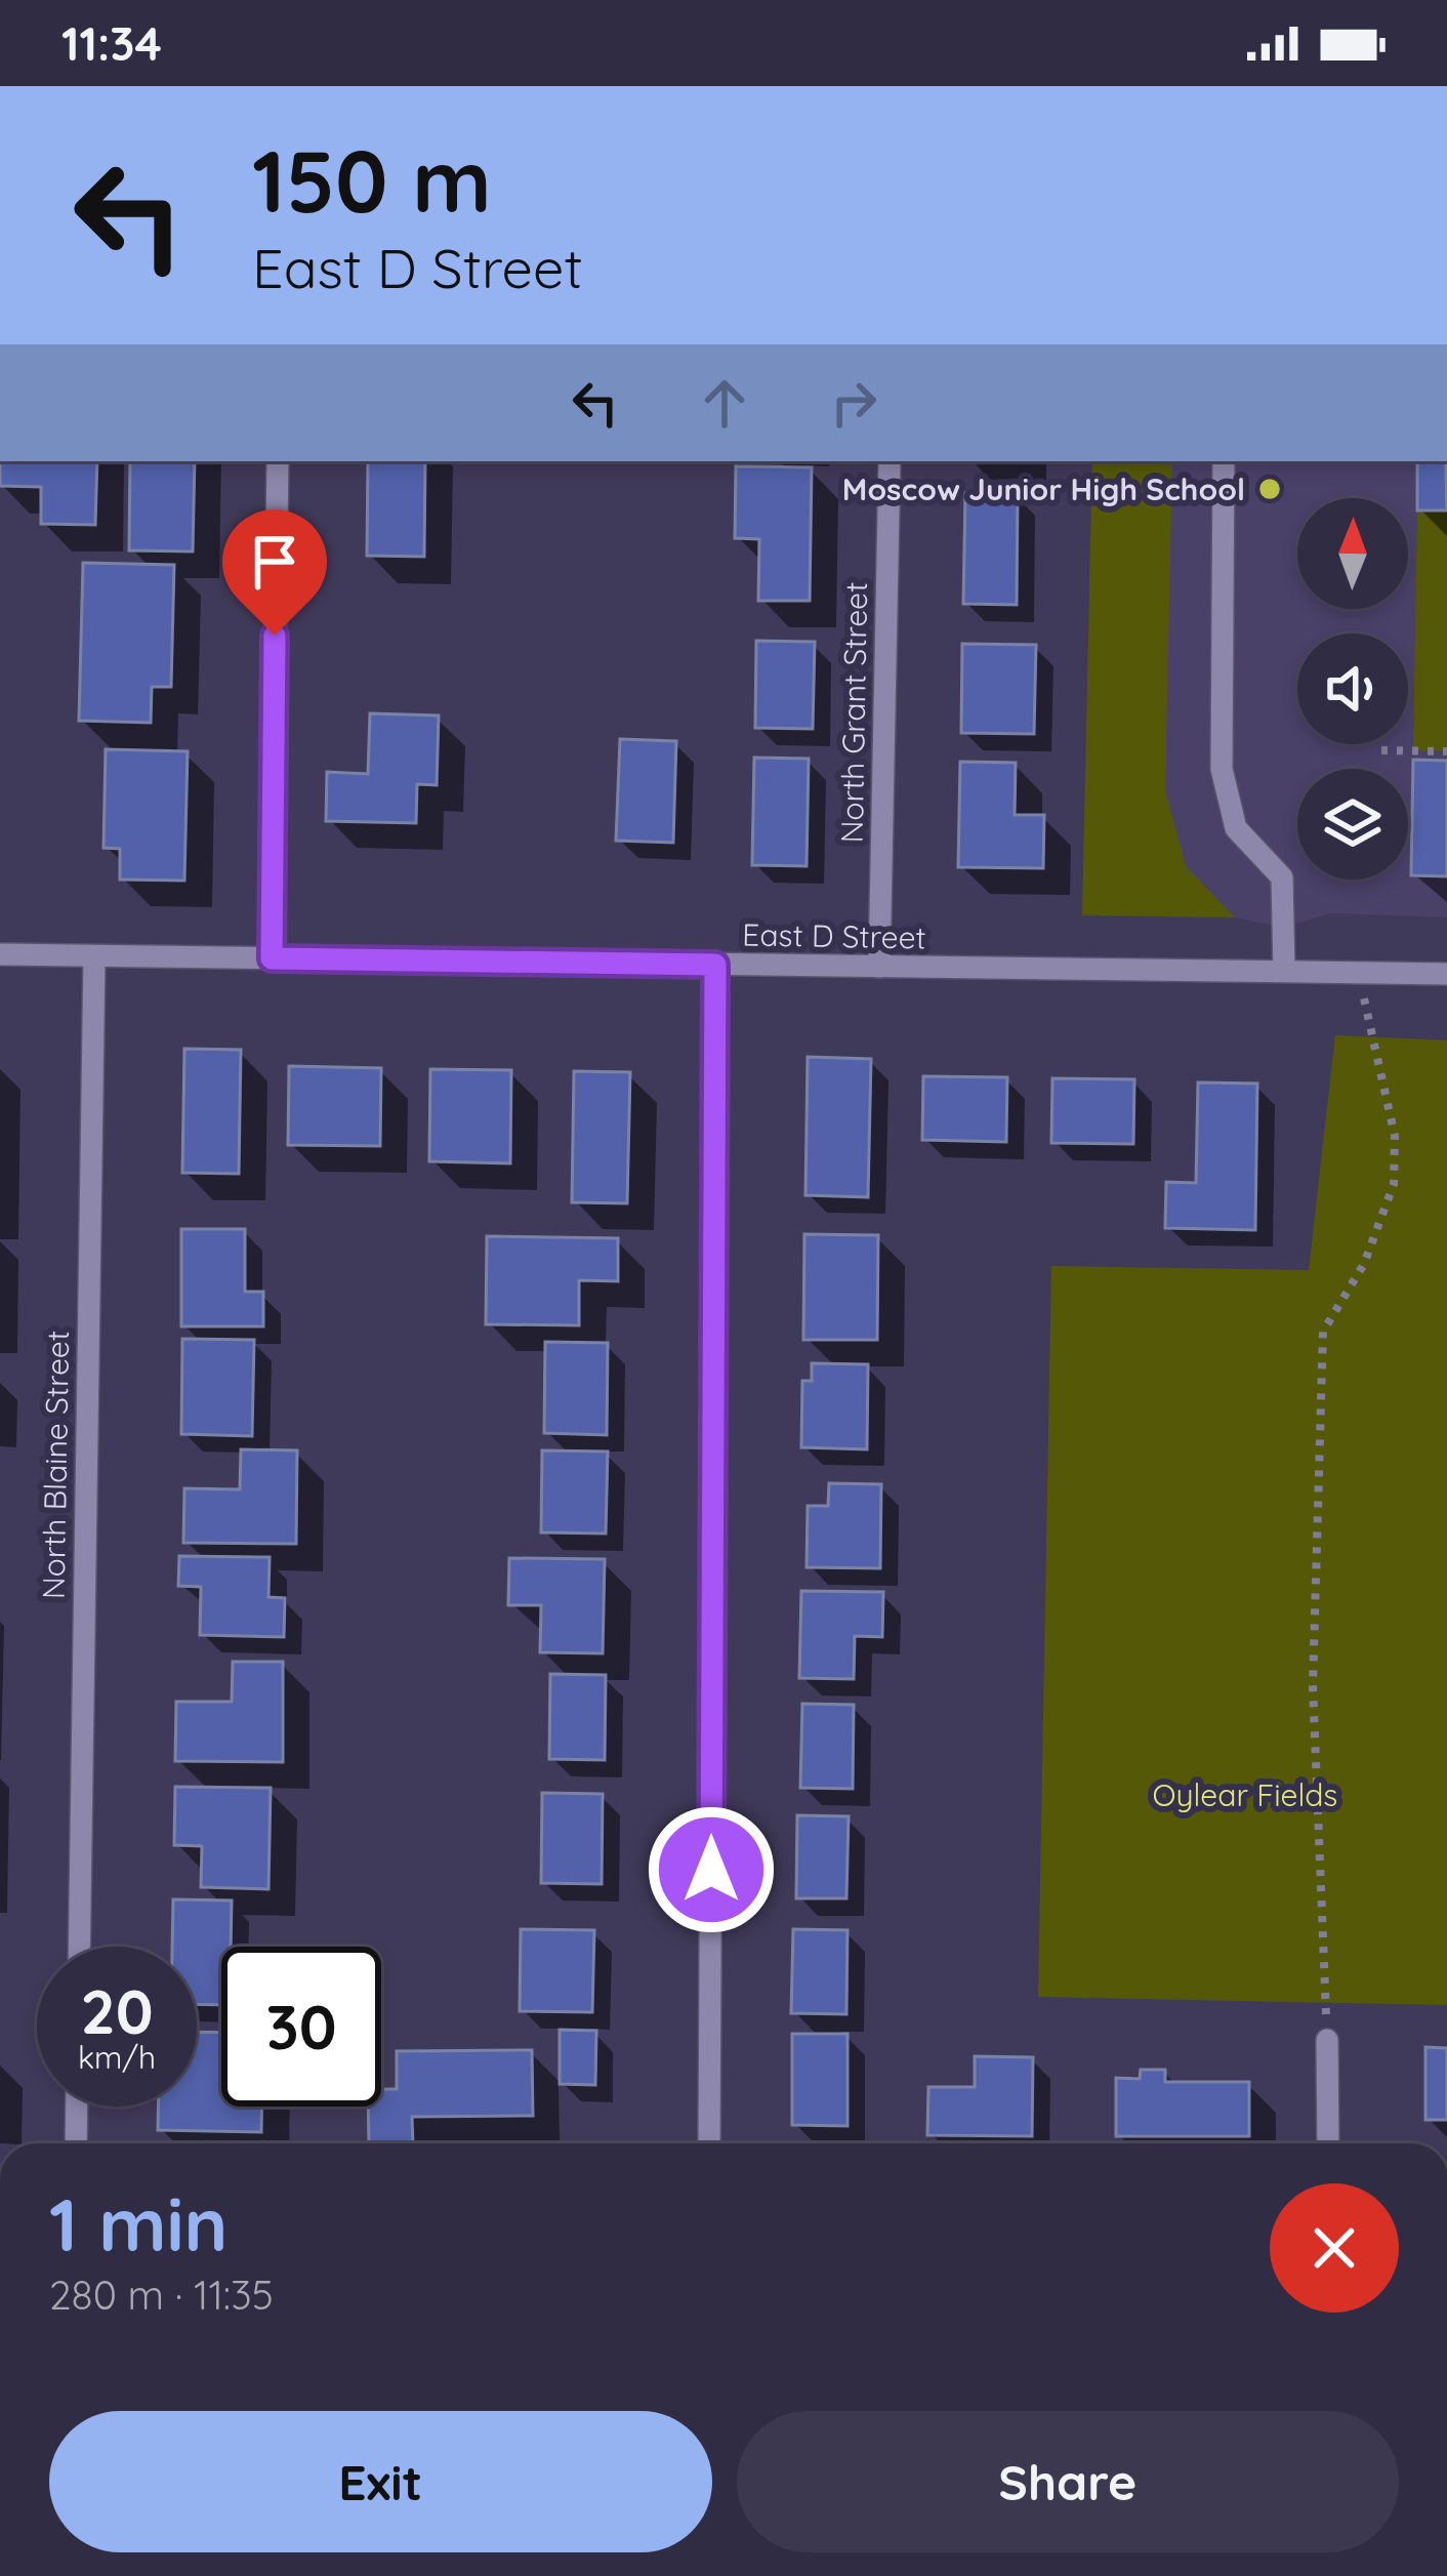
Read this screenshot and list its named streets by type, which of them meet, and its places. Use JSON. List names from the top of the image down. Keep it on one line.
{"streets":{"street":["North Grant Street","East D Street","North Blaine Street"]},"crossings":[["North Grant Street","East D Street"],["East D Street","North Blaine Street"]],"parks":["Oylear Fields"],"places":["Moscow Junior High School"],"north":"top","page":{"status":"11:34","turn":["150 m","East D Street"],"speed":"20 km/h","limit":"30","heading":["1 min","280 m · 11:35"],"buttons":["Exit","Share"]}}
